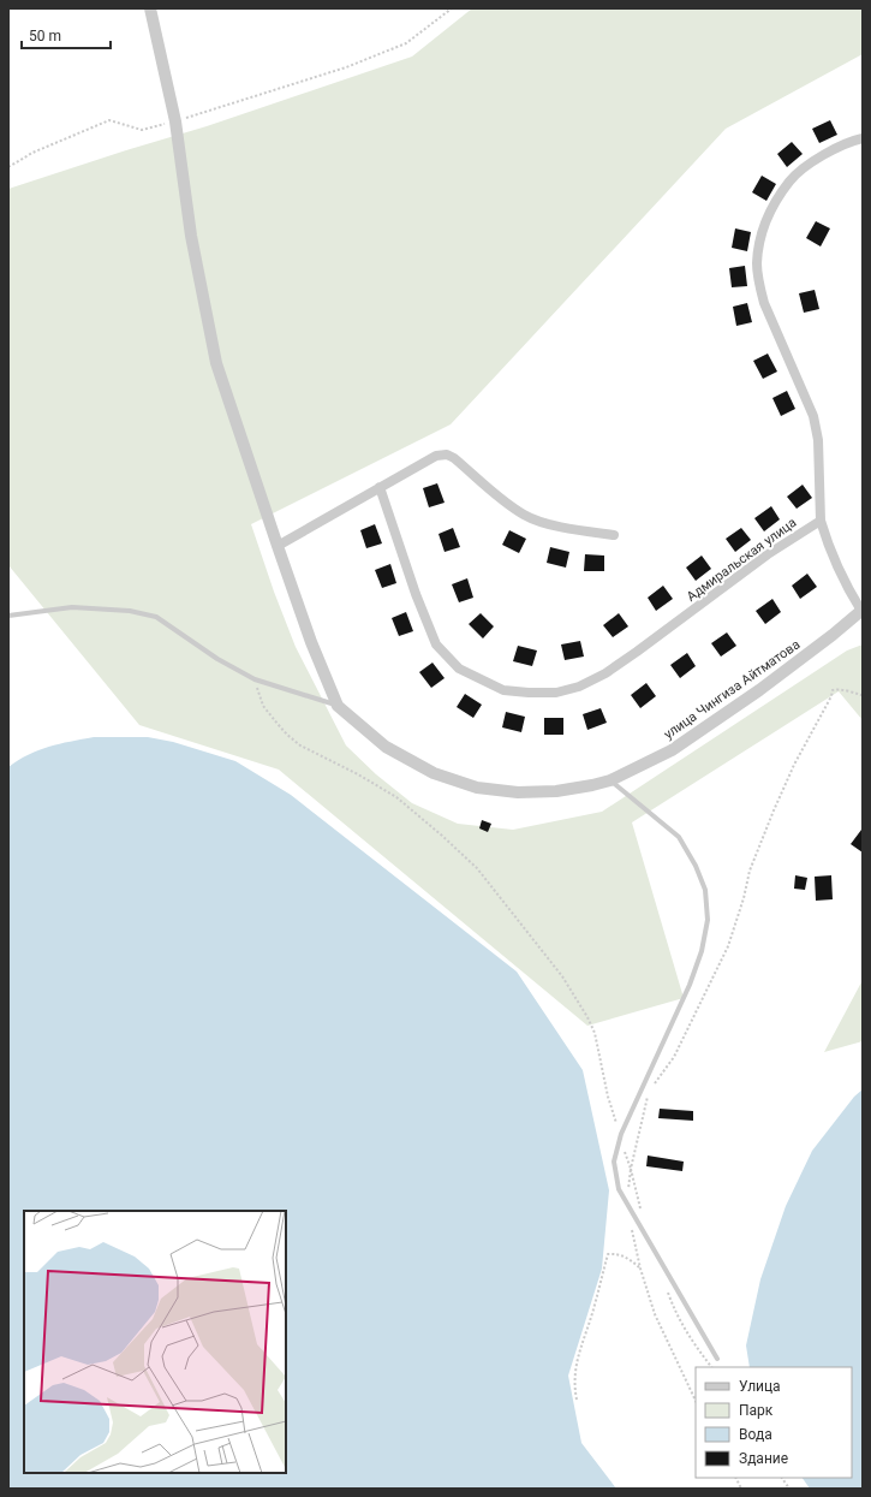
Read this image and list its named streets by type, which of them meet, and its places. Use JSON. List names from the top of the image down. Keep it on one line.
{"streets":{"street":["Адмиральская улица","улица Чингиза Айтматова"]},"legend":["Улица","Парк","Вода","Здание"],"scale_bar":"50 m"}
